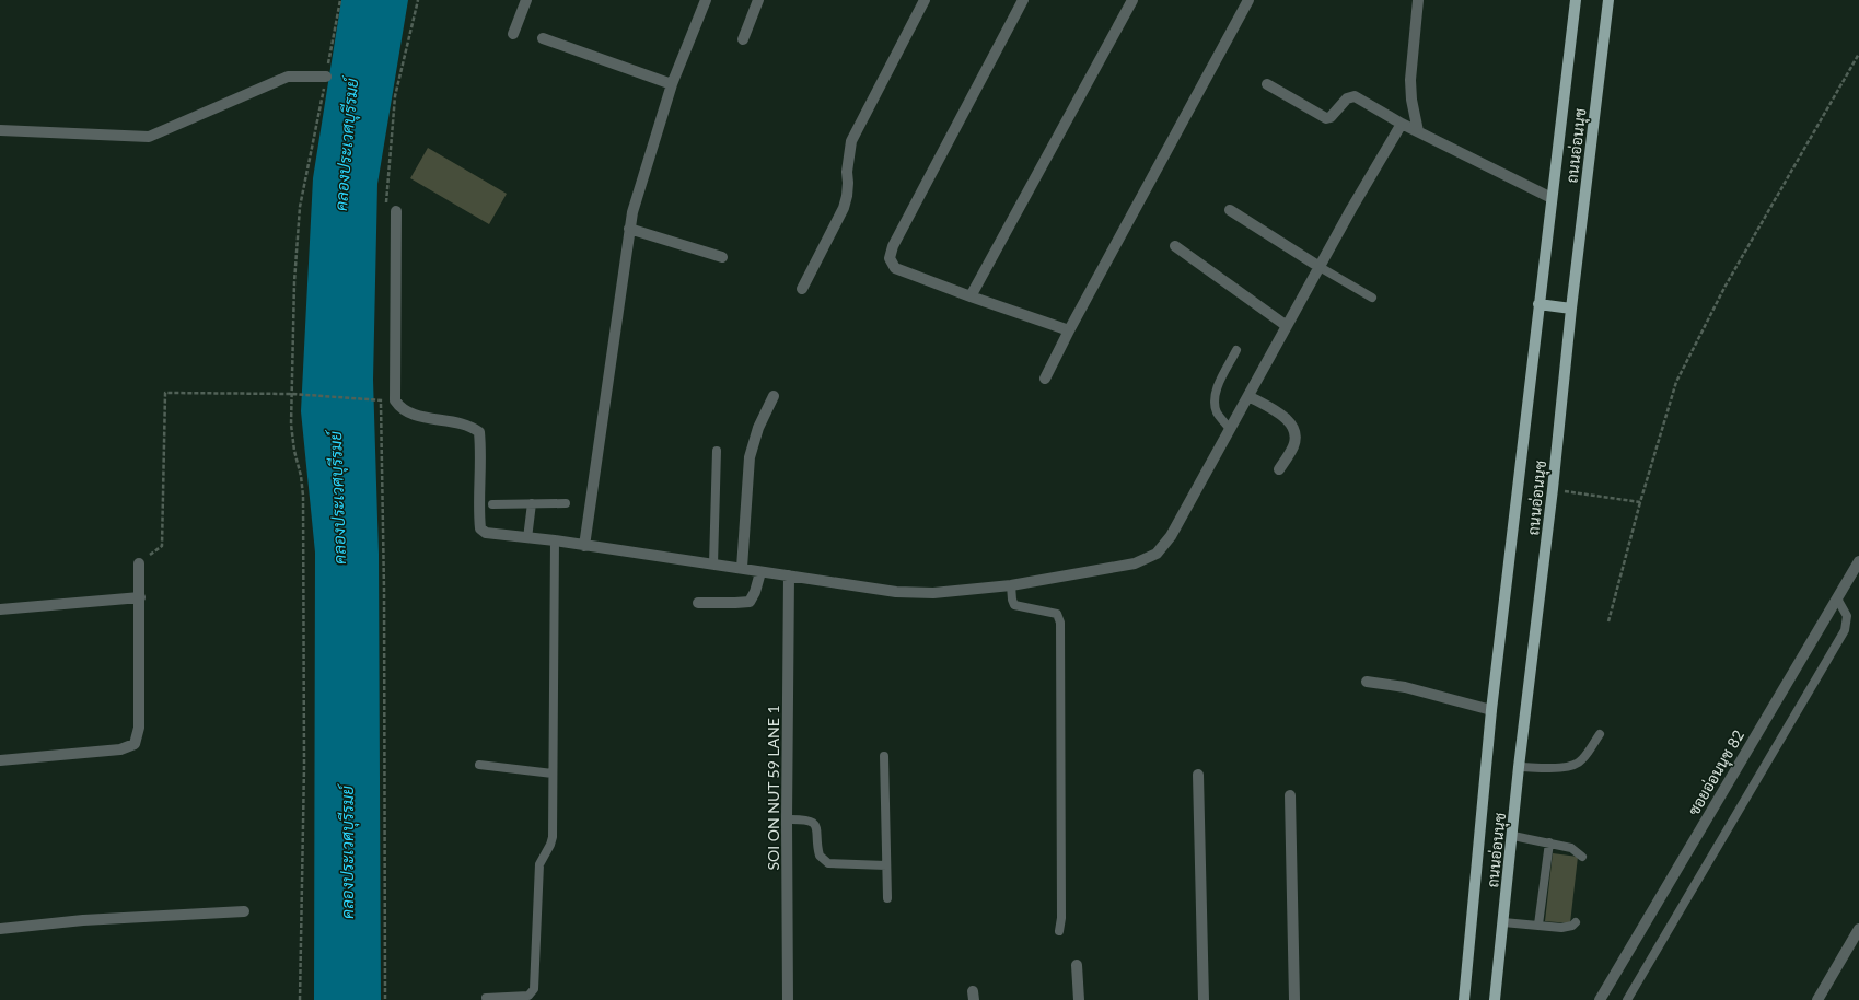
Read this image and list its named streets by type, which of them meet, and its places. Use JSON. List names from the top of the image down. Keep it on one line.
{"streets":{"main road":["ถนนอ่อนนุช"],"street":["ซอยอ่อนนุช 82","SOI ON NUT 59 LANE 1"]},"water":["คลองประเวศบุรีรมย์"]}
